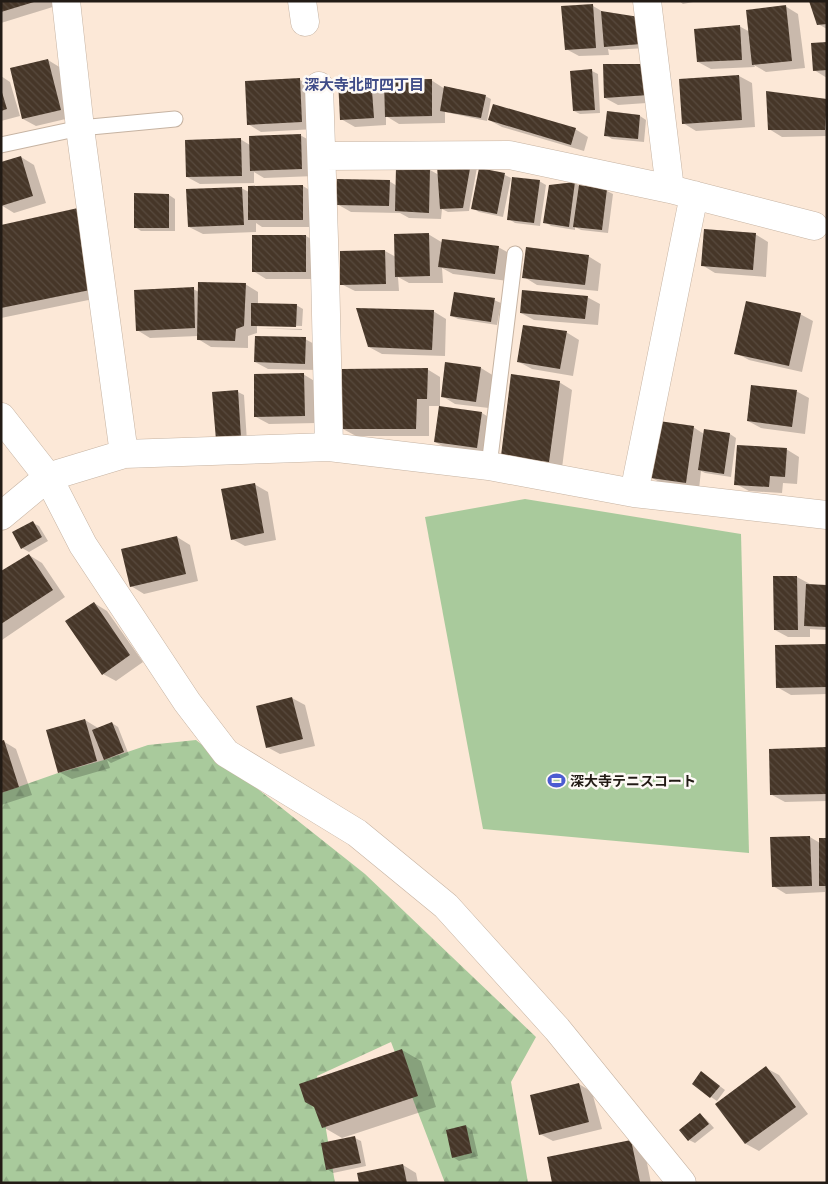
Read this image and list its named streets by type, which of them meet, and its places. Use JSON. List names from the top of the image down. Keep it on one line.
{"districts":["深大寺北町四丁目"],"places":{"sports":["深大寺テニスコート"]}}
